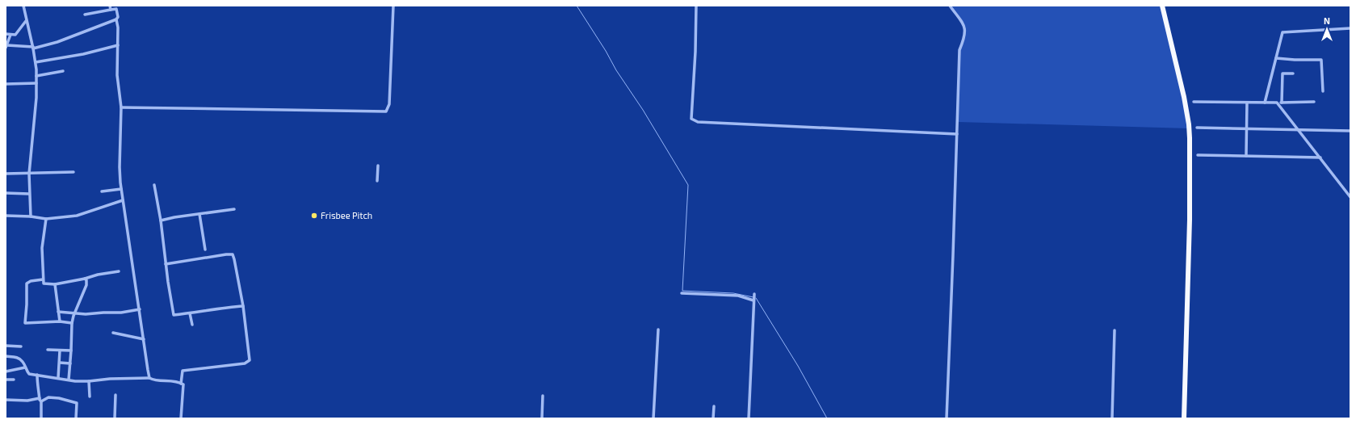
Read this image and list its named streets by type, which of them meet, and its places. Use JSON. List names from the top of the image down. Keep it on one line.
{"places":["Frisbee Pitch"],"north":"top"}
